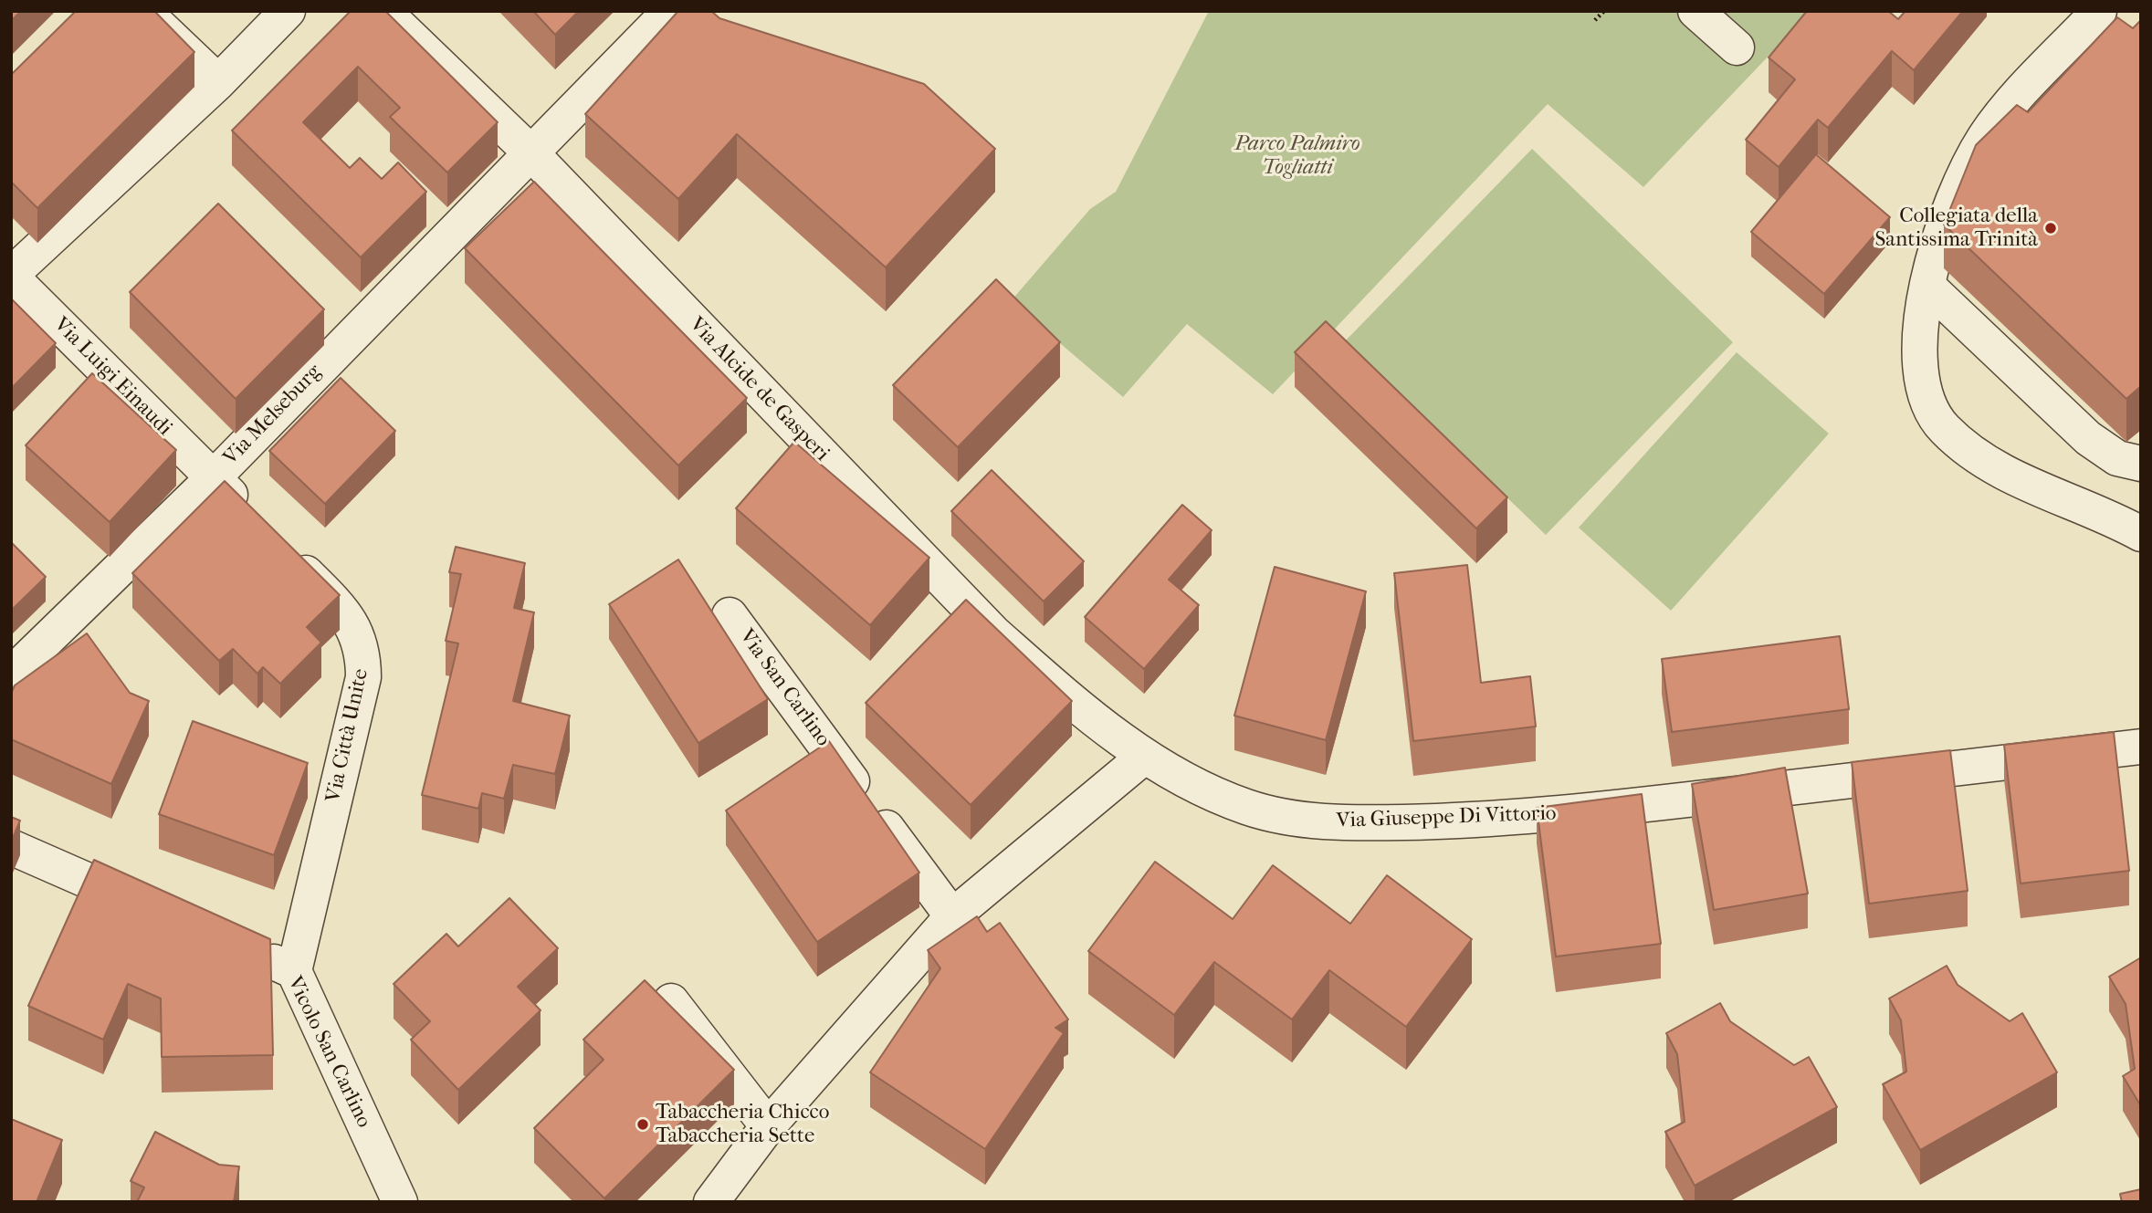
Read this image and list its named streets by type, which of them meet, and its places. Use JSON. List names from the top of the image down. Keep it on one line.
{"streets":{"street":["Via Luigi Einaudi","Via Alcide de Gasperi","Via Melseburg","Via San Carlino","Via Città Unite","Via Giuseppe Di Vittorio","Vicolo San Carlino"]},"crossings":[["Via Luigi Einaudi","Via Melseburg"],["Via Alcide de Gasperi","Via Melseburg"],["Via Alcide de Gasperi","Via Giuseppe Di Vittorio"],["Via Città Unite","Vicolo San Carlino"]],"parks":["Parco Palmiro Togliatti"],"places":["Collegiata della Santissima Trinità","Tabaccheria Chicco Tabaccheria Sette"]}
